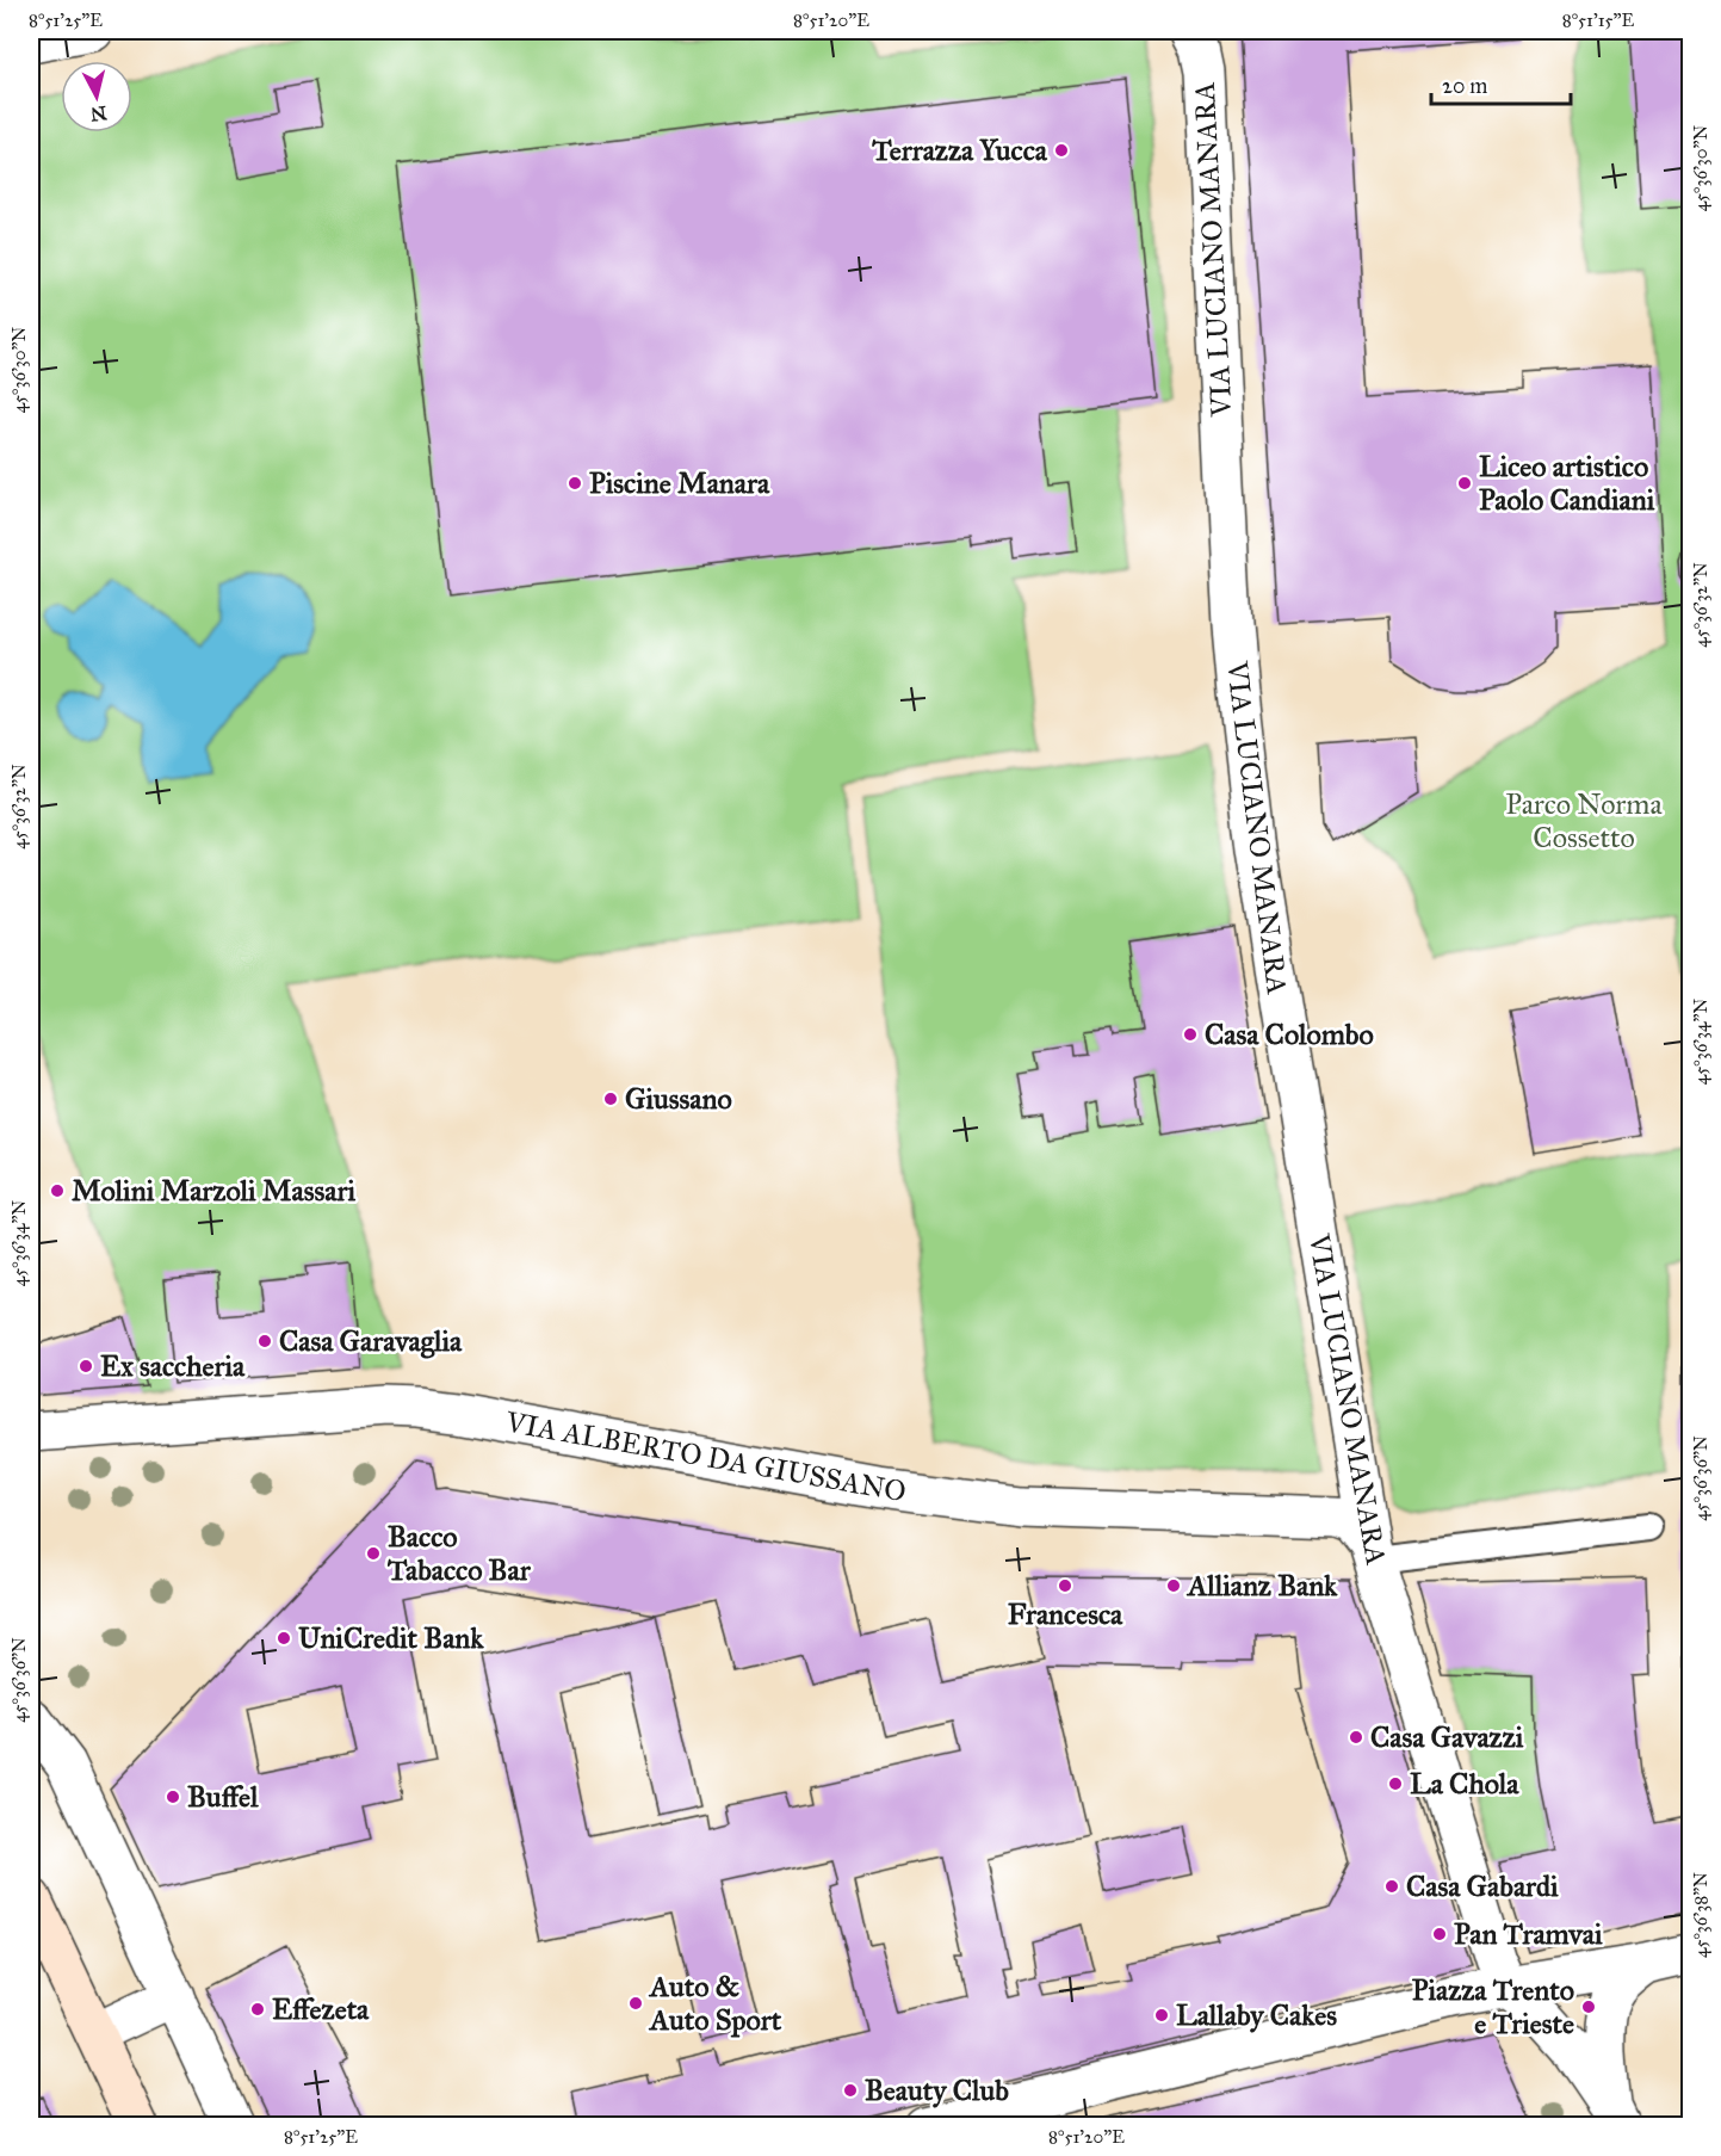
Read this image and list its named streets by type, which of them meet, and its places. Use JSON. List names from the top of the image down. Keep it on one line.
{"streets":{"street":["VIA LUCIANO MANARA","VIA ALBERTO DA GIUSSANO"]},"crossings":[["VIA LUCIANO MANARA","VIA ALBERTO DA GIUSSANO"]],"parks":["Parco Norma Cossetto"],"places":["Terrazza Yucca","Piscine Manara","Liceo artistico Paolo Candiani","Casa Colombo","Giussano","Molini Marzoli Massari","Casa Garavaglia","Ex saccheria","Bacco Tabacco Bar","Francesca","Allianz Bank","UniCredit Bank","Casa Gavazzi","La Chola","Buffel","Casa Gabardi","Pan Tramvai","Auto & Auto Sport","Piazza Trento e Trieste","Effezeta","Lallaby Cakes","Beauty Club"],"scale_bar":"20 m","north":"bottom","coordinates":["8°51'25\"E","8°51'20\"E","8°51'15\"E","45°36'30\"N","45°36'32\"N","45°36'34\"N","45°36'36\"N","45°36'38\"N"]}
